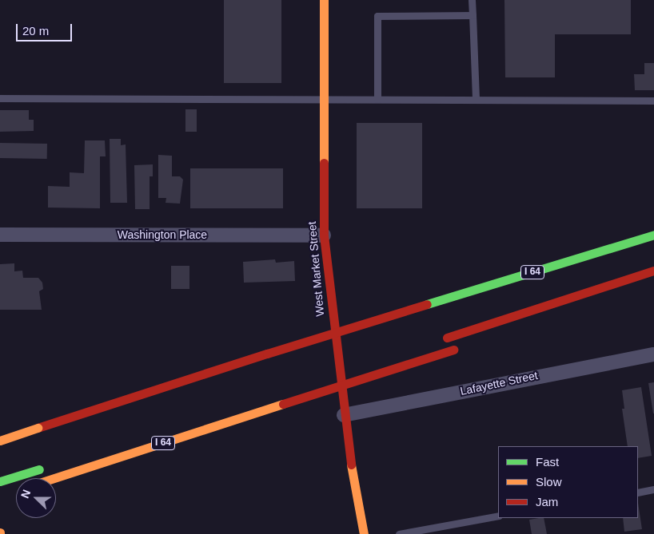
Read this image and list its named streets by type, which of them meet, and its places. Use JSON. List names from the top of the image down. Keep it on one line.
{"streets":{"main road":["West Market Street","I 64"],"street":["Washington Place","Lafayette Street"]},"crossings":[["Washington Place","West Market Street"],["West Market Street","Lafayette Street"]],"legend":["Fast","Slow","Jam"],"scale_bar":"20 m","north":"left"}
